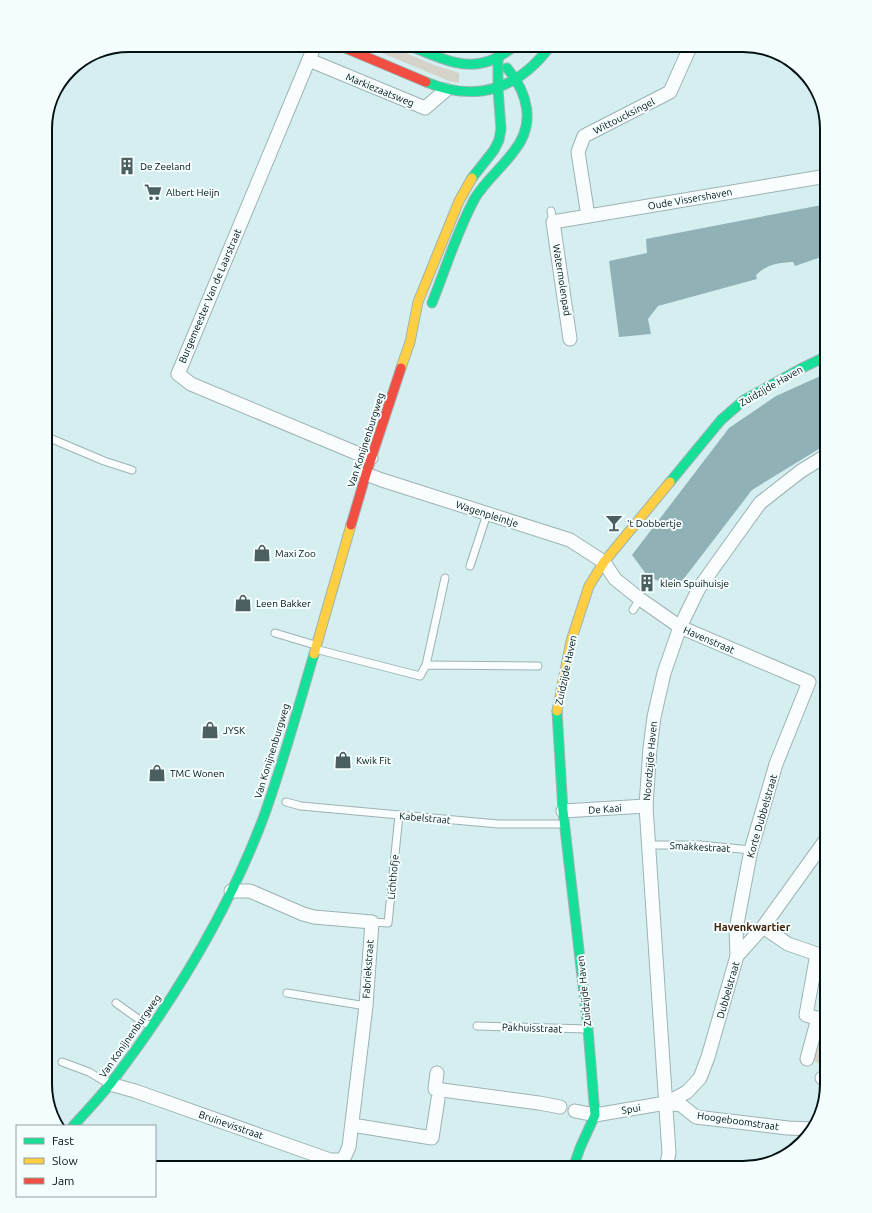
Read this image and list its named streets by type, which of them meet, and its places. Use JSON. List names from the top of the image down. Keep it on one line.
{"streets":{"main road":["Zuidzijde Haven","Van Konijnenburgweg"],"street":["Markiezaatsweg","Wittoucksingel","Oude Vissershaven","Watermolenpad","Burgemeester Van de Laarstraat","Wagenpleintje","Havenstraat","Noordzijde Haven","De Kaai","Korte Dubbelstraat","Fabriekstraat","Dubbelstraat","Spui","Hoogeboomstraat","Bruinevisstraat"],"lane":["Kabelstraat","Smakkestraat","Lichthofje","Pakhuisstraat"]},"crossings":[["Markiezaatsweg","Burgemeester Van de Laarstraat"],["Wittoucksingel","Oude Vissershaven"],["Oude Vissershaven","Watermolenpad"],["Burgemeester Van de Laarstraat","Van Konijnenburgweg"],["Zuidzijde Haven","Wagenpleintje"],["Zuidzijde Haven","Havenstraat"],["Zuidzijde Haven","De Kaai"],["Zuidzijde Haven","Kabelstraat"],["Zuidzijde Haven","Pakhuisstraat"],["Zuidzijde Haven","Spui"],["Van Konijnenburgweg","Wagenpleintje"],["Van Konijnenburgweg","Bruinevisstraat"],["Wagenpleintje","Havenstraat"],["Havenstraat","Noordzijde Haven"],["Havenstraat","Korte Dubbelstraat"],["Noordzijde Haven","De Kaai"],["Noordzijde Haven","Smakkestraat"],["Noordzijde Haven","Dubbelstraat"],["Noordzijde Haven","Spui"],["Noordzijde Haven","Hoogeboomstraat"],["De Kaai","Kabelstraat"],["Korte Dubbelstraat","Smakkestraat"],["Korte Dubbelstraat","Dubbelstraat"],["Kabelstraat","Lichthofje"],["Lichthofje","Fabriekstraat"],["Dubbelstraat","Spui"],["Dubbelstraat","Hoogeboomstraat"],["Spui","Hoogeboomstraat"]],"districts":["Havenkwartier"],"places":{"building":["De Zeeland","klein Spuihuisje"],"supermarket":["Albert Heijn"],"bar":["'t Dobbertje"],"shop":["Maxi Zoo","Leen Bakker","JYSK","Kwik Fit","TMC Wonen"]},"legend":["Fast","Slow","Jam"]}
